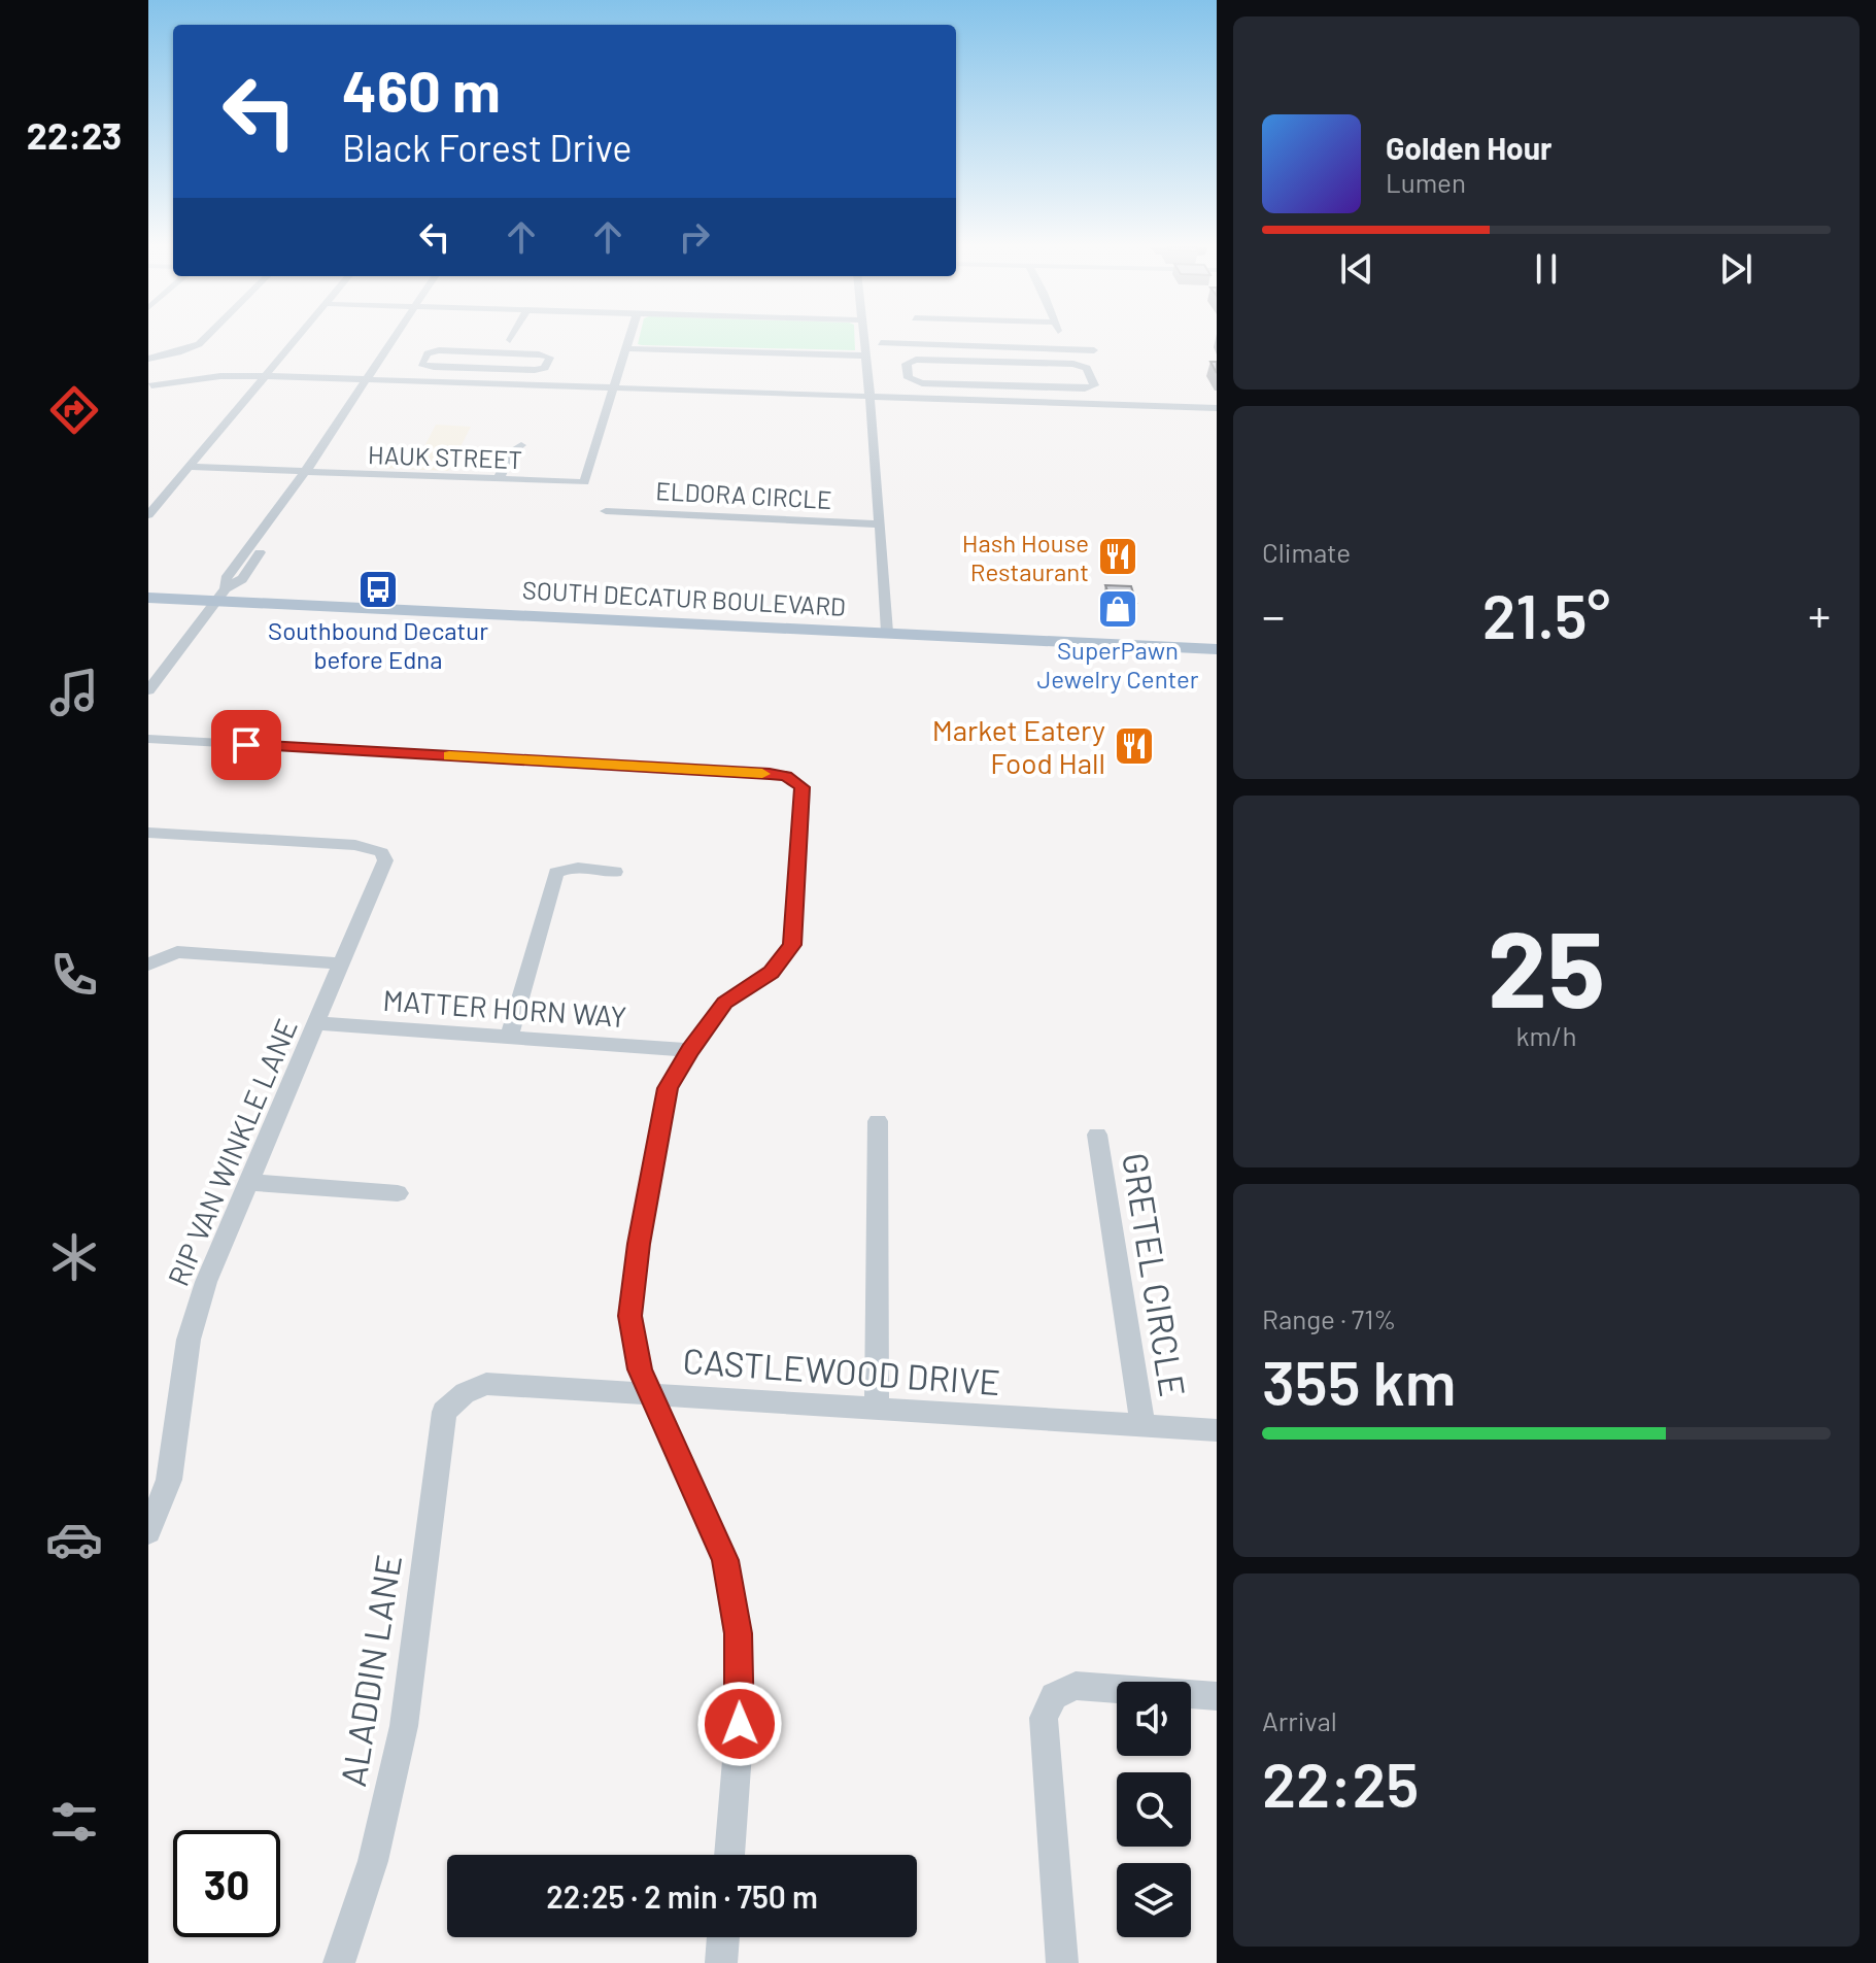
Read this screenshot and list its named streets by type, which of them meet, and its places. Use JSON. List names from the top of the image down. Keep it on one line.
{"streets":{"main road":["SOUTH DECATUR BOULEVARD"],"street":["HAUK STREET","ELDORA CIRCLE","MATTER HORN WAY","RIP VAN WINKLE LANE","GRETEL CIRCLE","CASTLEWOOD DRIVE","ALADDIN LANE"]},"crossings":[["MATTER HORN WAY","RIP VAN WINKLE LANE"],["GRETEL CIRCLE","CASTLEWOOD DRIVE"],["CASTLEWOOD DRIVE","ALADDIN LANE"]],"places":{"restaurant":["Hash House Restaurant","Market Eatery Food Hall"],"bus stop":["Southbound Decatur before Edna"],"shop":["SuperPawn Jewelry Center"]},"page":{"tabs":"22:23","turn":["460 m","Black Forest Drive"],"song":["Golden Hour","Lumen"],"tile":["Climate",["25","km/h"],["Range · 71%","355 km"],["Arrival","22:25"]],"heat":["−","21.5°","+"],"limit":"30","trip":"22:25 · 2 min · 750 m"}}
